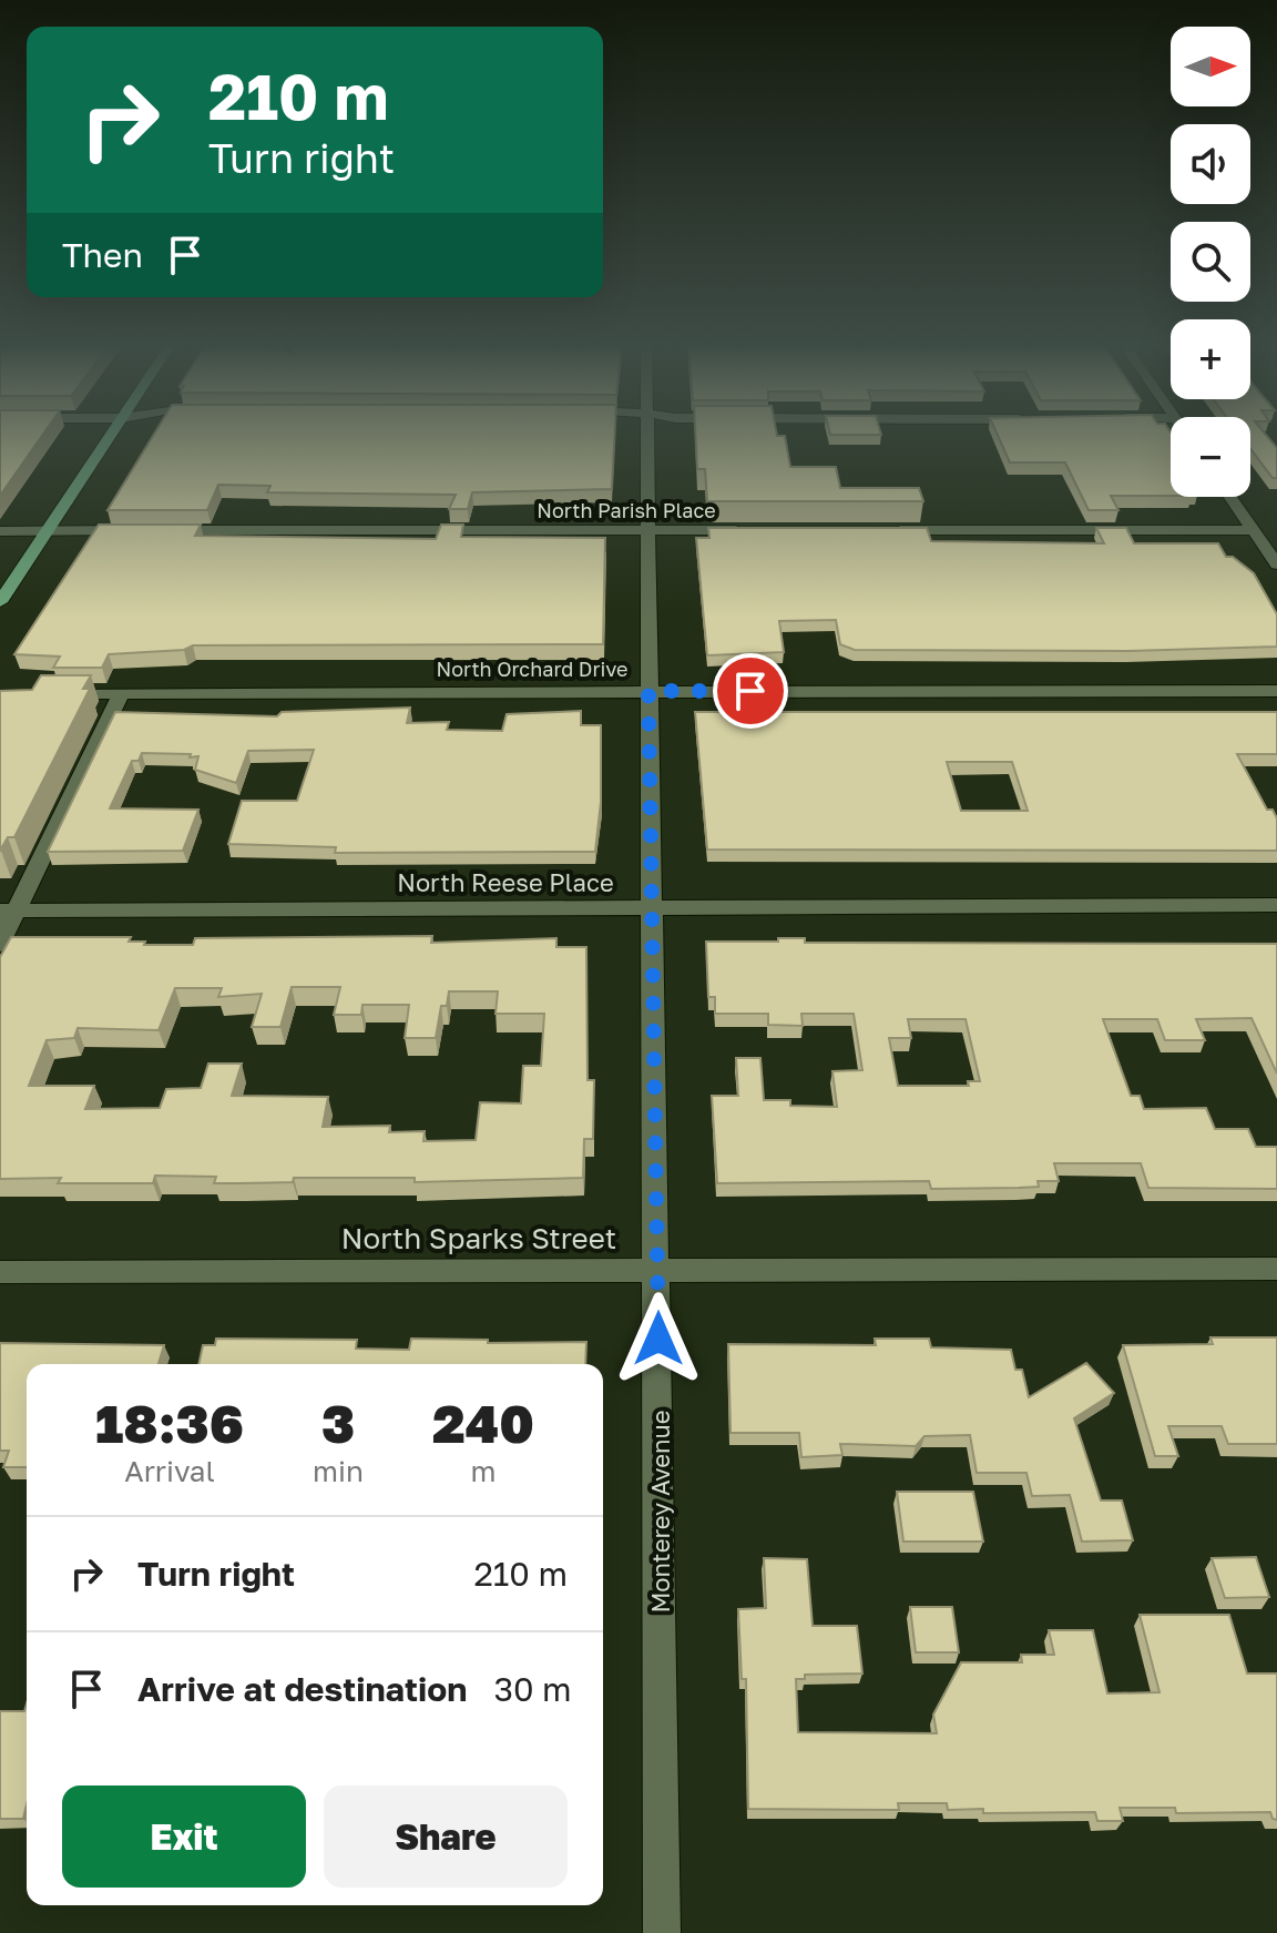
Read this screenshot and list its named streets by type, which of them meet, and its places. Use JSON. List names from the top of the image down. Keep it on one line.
{"streets":{"street":["North Parish Place","North Orchard Drive","North Reese Place","North Sparks Street","Monterey Avenue"]},"crossings":[["North Parish Place","Monterey Avenue"],["North Orchard Drive","Monterey Avenue"],["North Reese Place","Monterey Avenue"],["North Sparks Street","Monterey Avenue"]],"north":"right","page":{"map_buttons":["+","−"],"turn":["210 m","Turn right"],"then":"Then","eta":["18:36","Arrival","3","min","240","m"],"list":[{"name":"Turn right","value":"210 m"},{"name":"Arrive at destination","value":"30 m"}],"buttons":["Exit","Share"]}}
